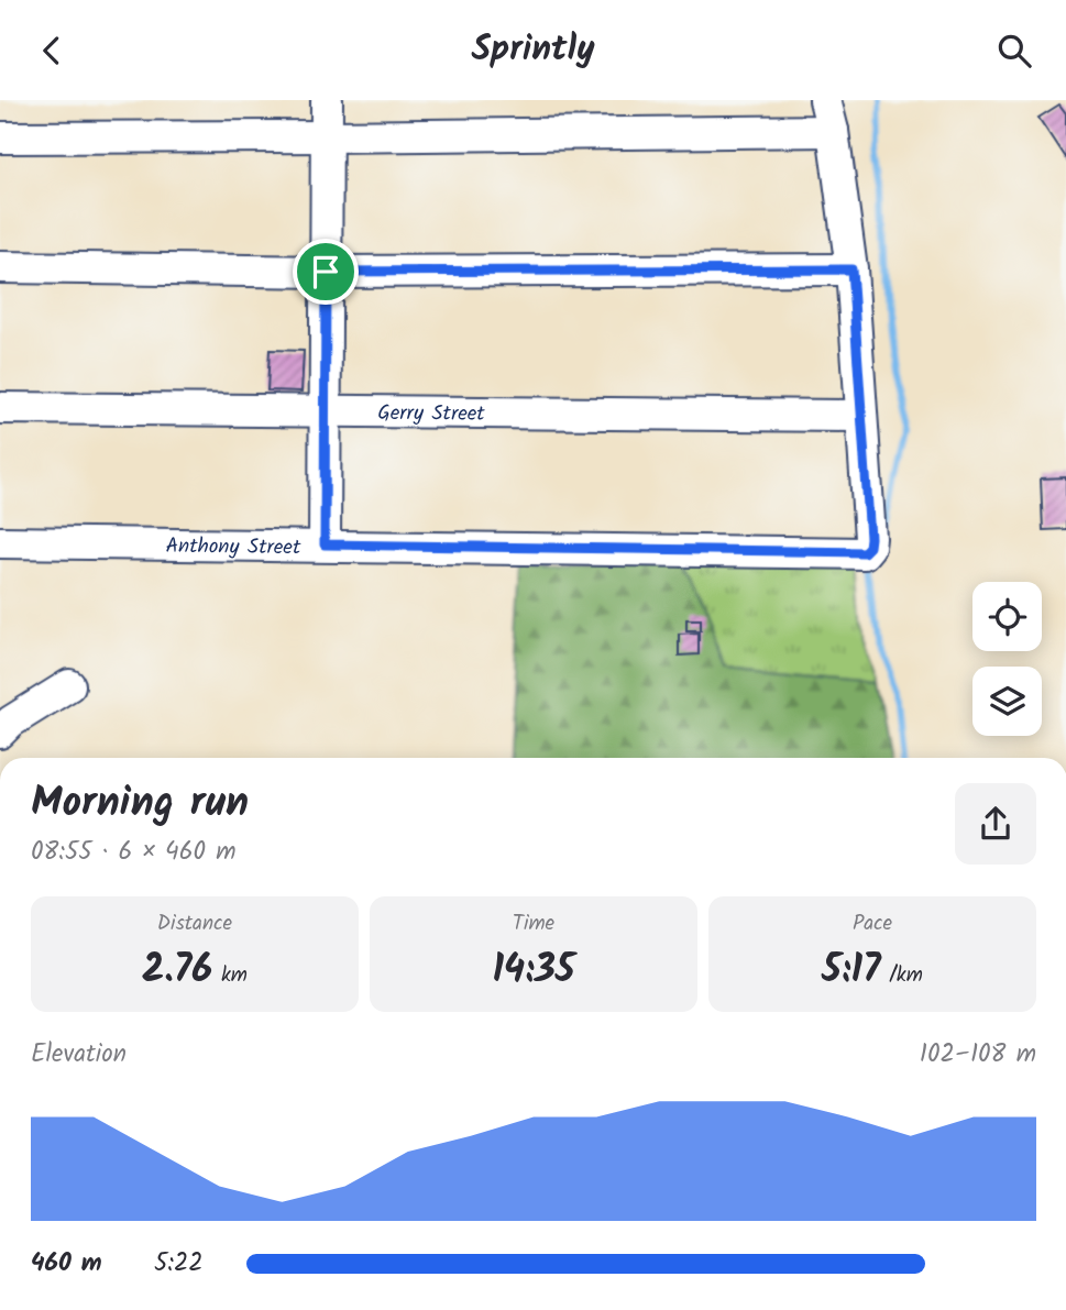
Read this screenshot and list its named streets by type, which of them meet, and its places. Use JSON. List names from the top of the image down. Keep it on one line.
{"streets":{"street":["Gerry Street","Anthony Street"]},"crossings":[["Gerry Street","Anthony Street"]],"page":{"header":"Sprintly","heading":["Morning run","08:55 · 6 × 460 m"],"stats":[["Distance","2.76 km"],["Time","14:35"],["Pace","5:17 /km"]],"chart":["Elevation","102–108 m"],"list":[{"name":"460 m","note":"5:22"}]}}
